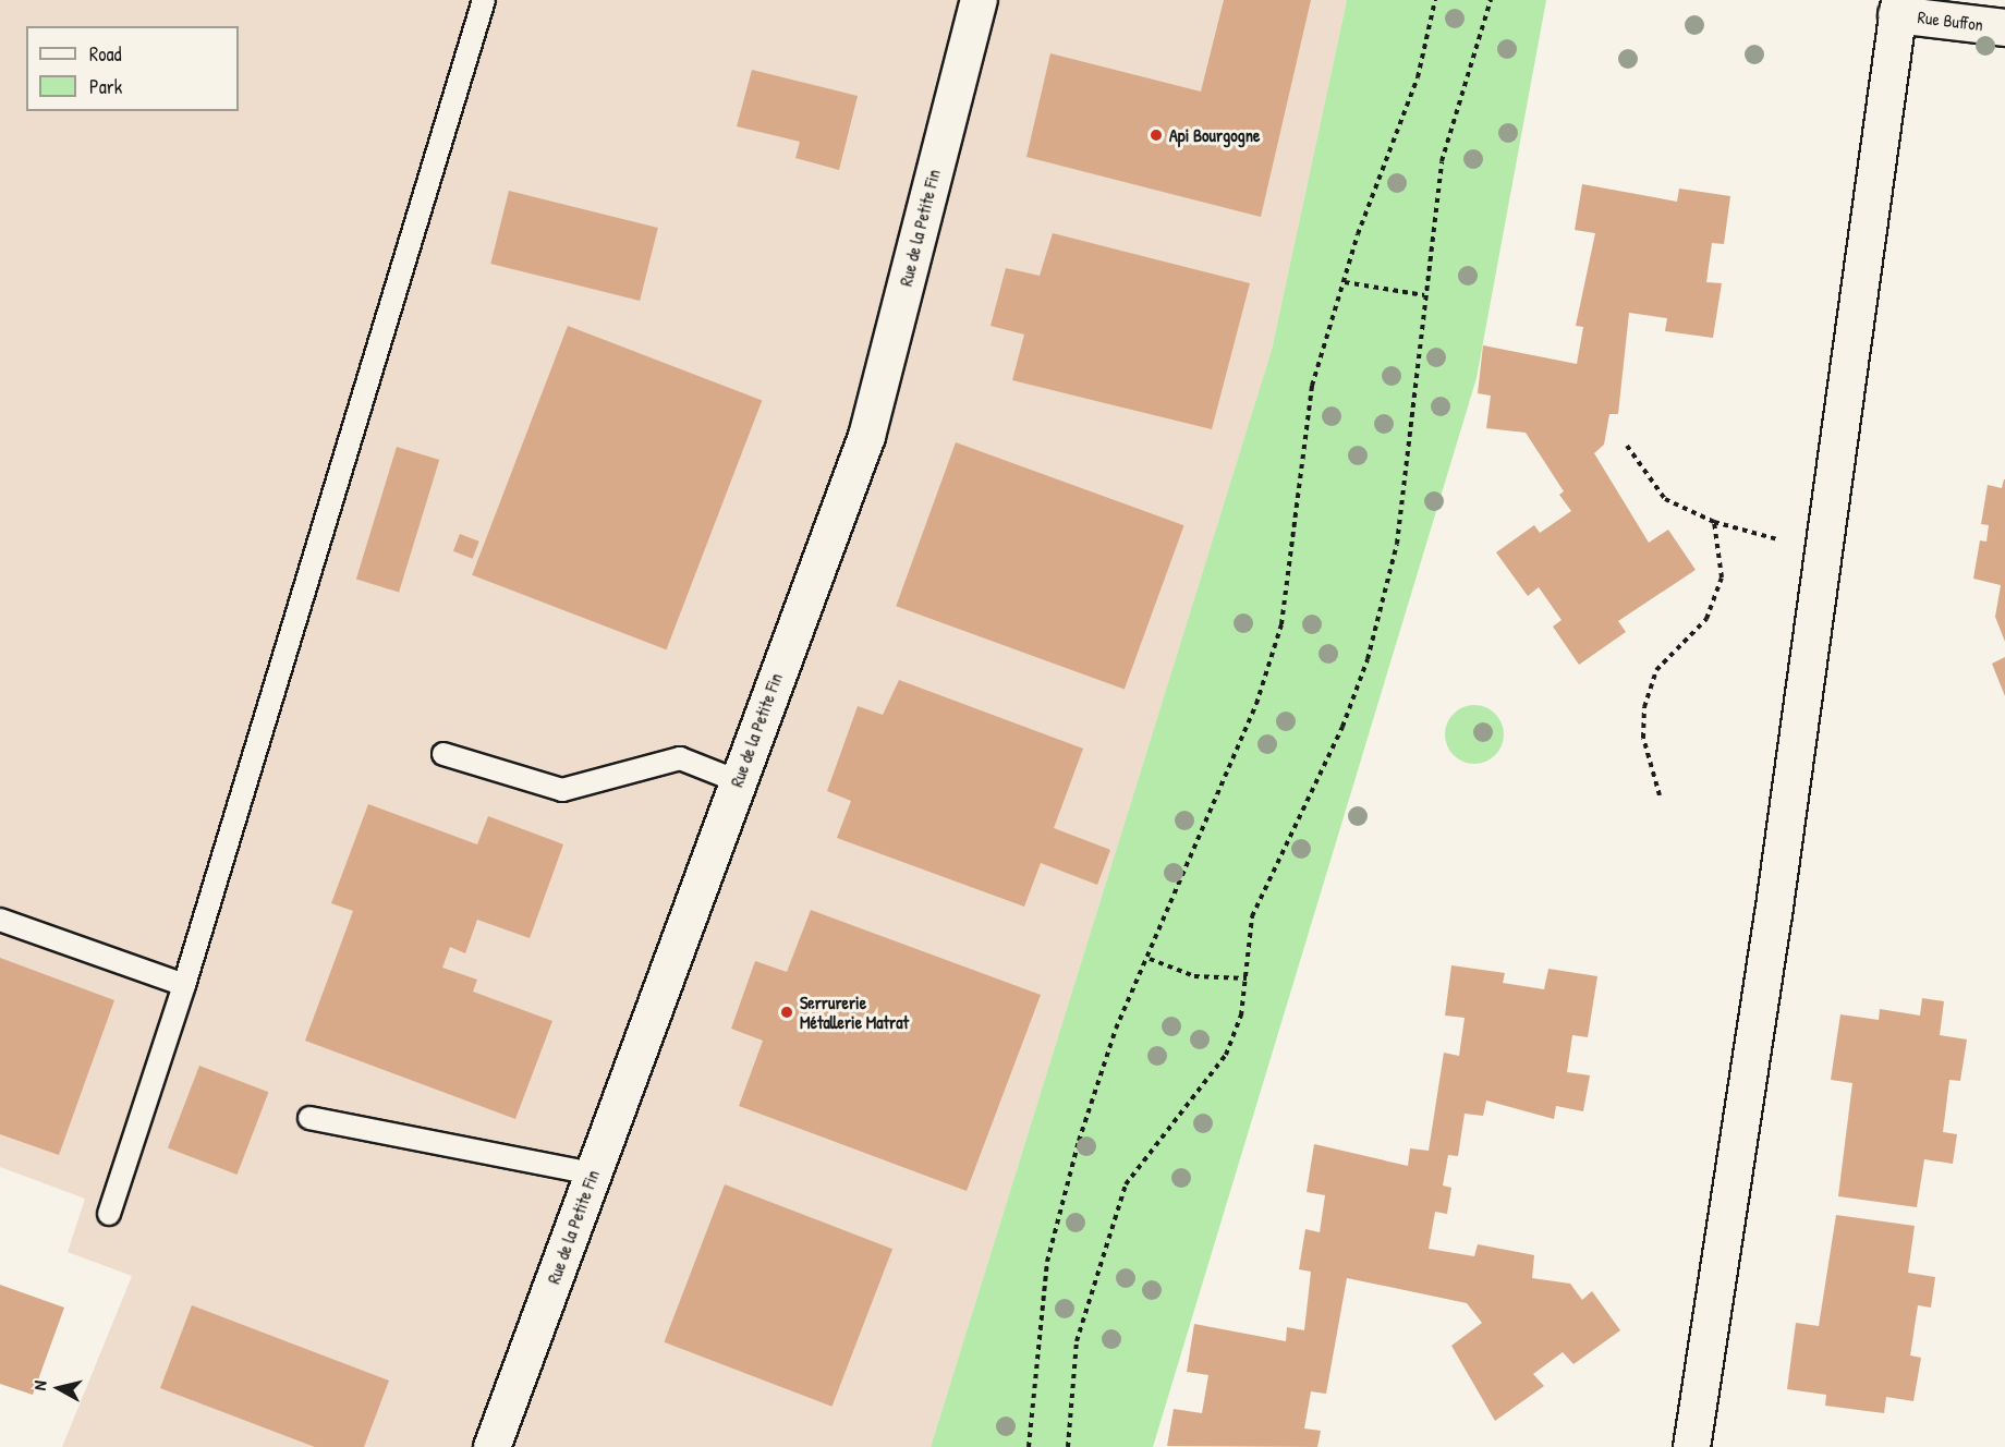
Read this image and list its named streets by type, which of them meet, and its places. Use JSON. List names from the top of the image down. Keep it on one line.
{"streets":{"street":["Rue Buffon","Rue de la Petite Fin"]},"places":["Api Bourgogne","Serrurerie Métallerie Matrat"],"legend":["Road","Park"],"north":"left"}
